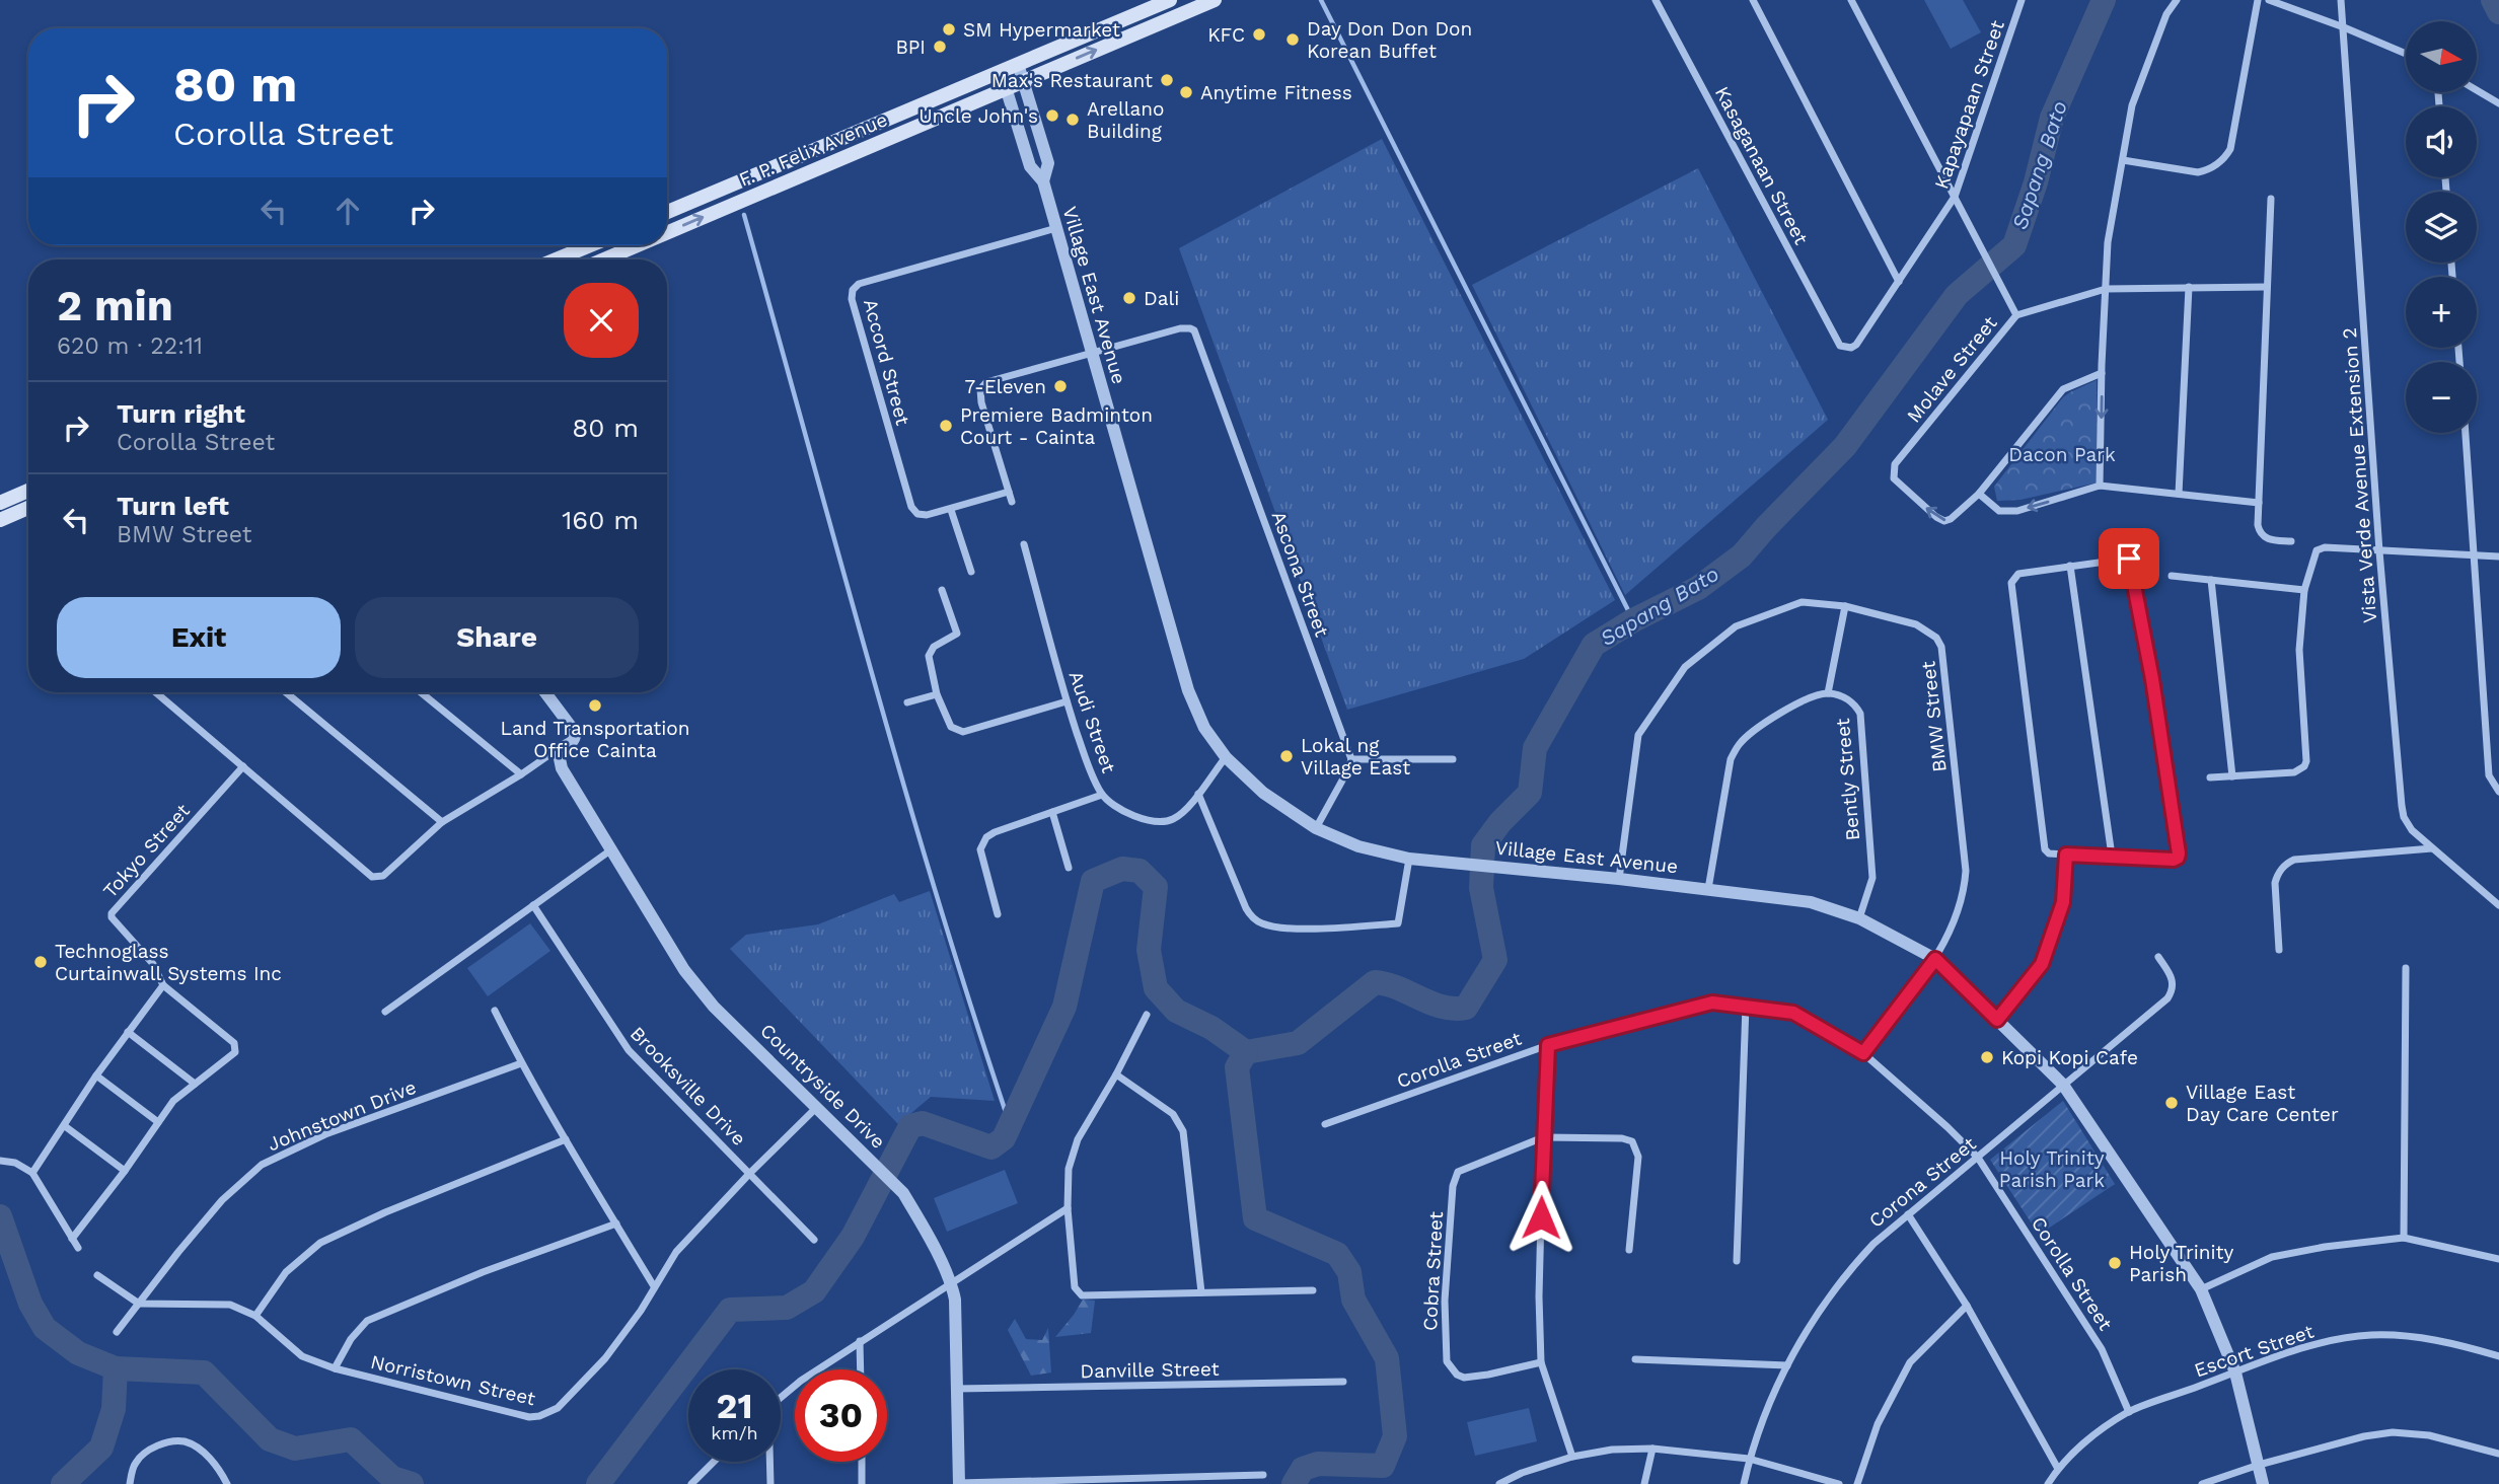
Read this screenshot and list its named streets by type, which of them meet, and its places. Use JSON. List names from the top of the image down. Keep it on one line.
{"streets":{"main road":["F. P. Felix Avenue"],"street":["Kapayapaan Street","Kasaganaan Street","Village East Avenue","Accord Street","Molave Street","Vista Verde Avenue Extension 2","Ascona Street","BMW Street","Audi Street","Bently Street","Tokyo Street","Corolla Street","Brooksville Drive","Countryside Drive","Johnstown Drive","Corona Street","Cobra Street","Escort Street","Danville Street","Norristown Street"]},"crossings":[["Kapayapaan Street","Kasaganaan Street"],["F. P. Felix Avenue","Village East Avenue"],["Village East Avenue","Accord Street"],["Village East Avenue","Ascona Street"],["Village East Avenue","BMW Street"],["Village East Avenue","Audi Street"],["Village East Avenue","Bently Street"],["Village East Avenue","Corona Street"],["Village East Avenue","Escort Street"],["BMW Street","Corolla Street"],["Corolla Street","Corona Street"],["Corolla Street","Escort Street"],["Brooksville Drive","Norristown Street"],["Countryside Drive","Danville Street"],["Countryside Drive","Norristown Street"],["Johnstown Drive","Norristown Street"]],"water":["Sapang Bato"],"parks":["Dacon Park","Holy Trinity Parish Park"],"places":["SM Hypermarket","KFC","Day Don Don Don Korean Buffet","BPI","Max's Restaurant","Anytime Fitness","Uncle John's","Arellano Building","Dali","7-Eleven","Premiere Badminton Court - Cainta","Land Transportation Office Cainta","Lokal ng Village East","Technoglass Curtainwall Systems Inc","Kopi Kopi Cafe","Village East Day Care Center","Holy Trinity Parish"],"north":"right","page":{"map_buttons":["+","−"],"turn":["80 m","Corolla Street"],"heading":["2 min","620 m · 22:11"],"list":[{"name":"Turn right","note":"Corolla Street","value":"80 m"},{"name":"Turn left","note":"BMW Street","value":"160 m"}],"buttons":["Exit","Share"],"speed":"21 km/h","limit":"30"}}
